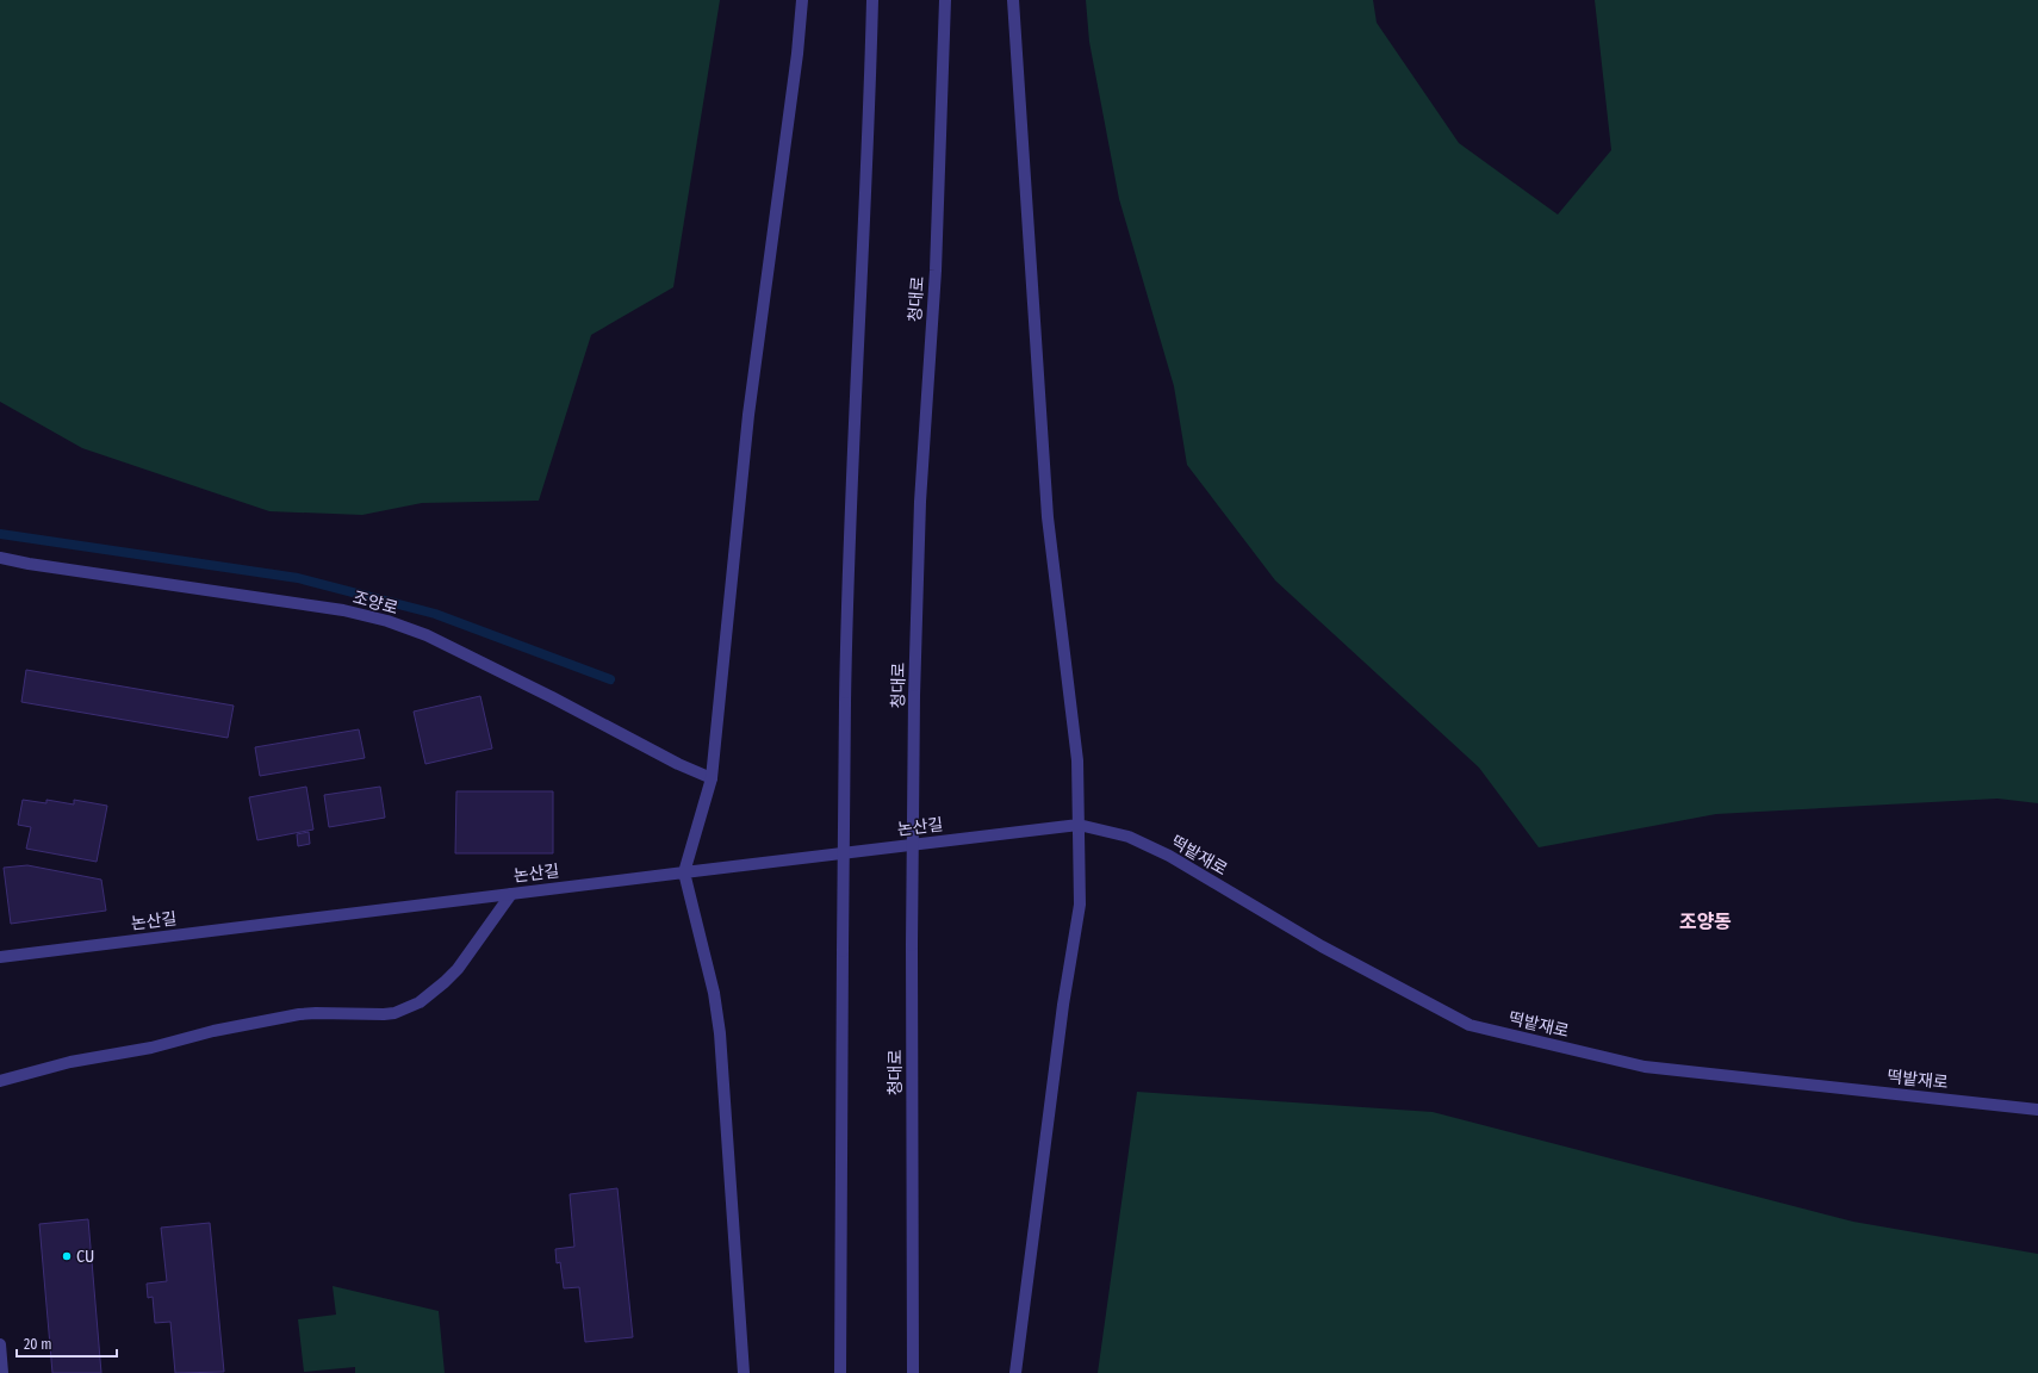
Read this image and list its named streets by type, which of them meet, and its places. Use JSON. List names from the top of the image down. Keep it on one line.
{"streets":{"street":["청대로","조양로","논산길","떡밭재로"]},"crossings":[["논산길","떡밭재로"]],"districts":["조양동"],"places":["CU"],"scale_bar":"20 m"}
